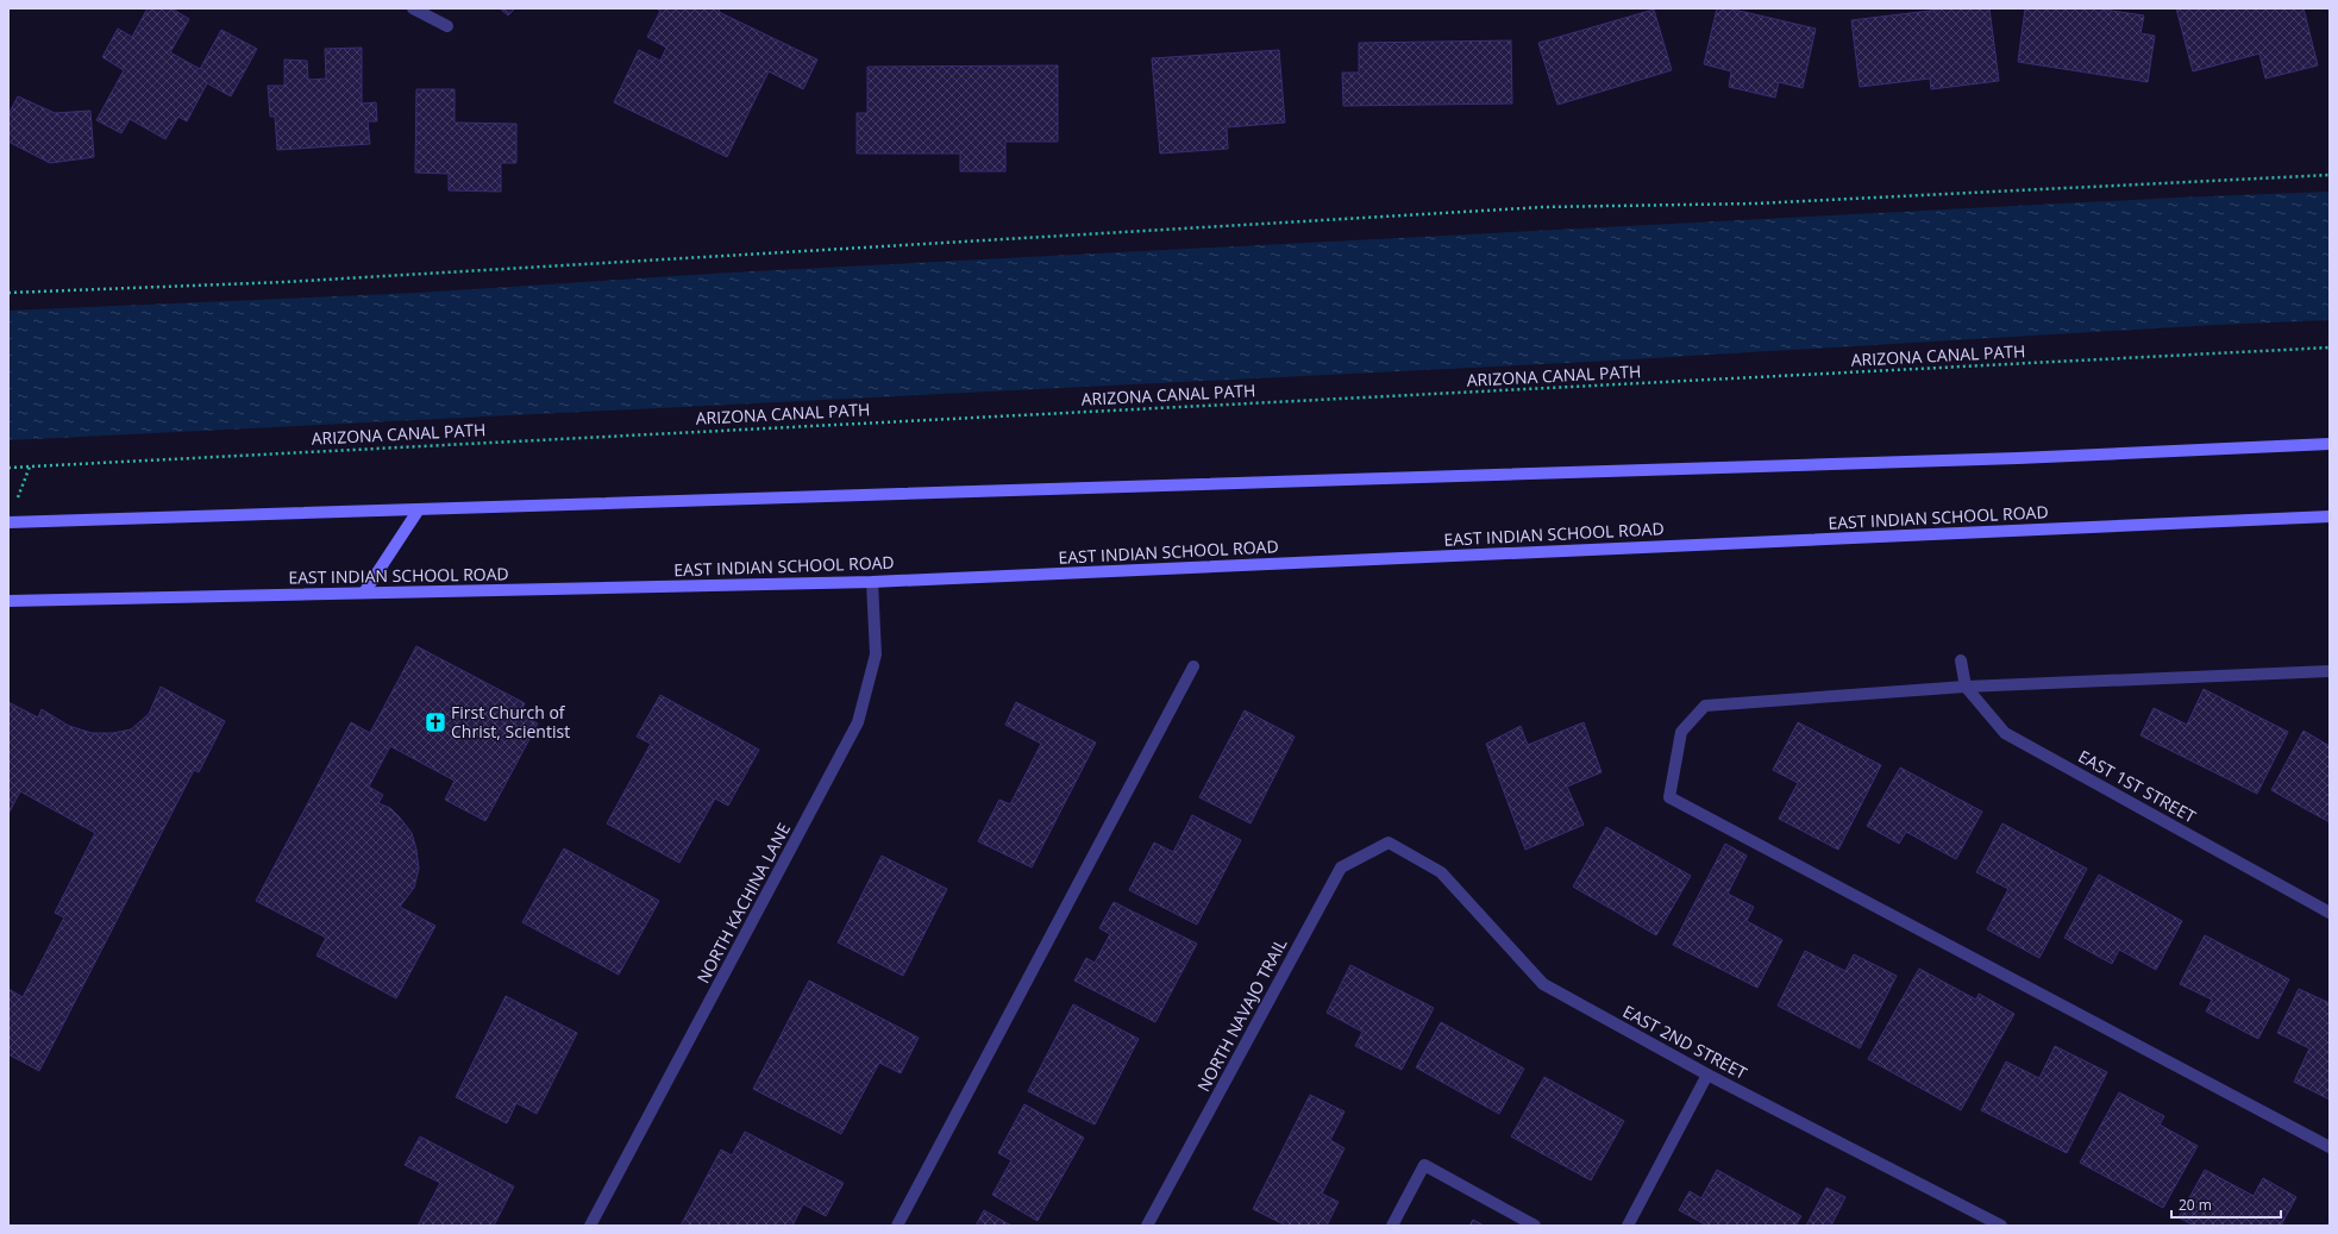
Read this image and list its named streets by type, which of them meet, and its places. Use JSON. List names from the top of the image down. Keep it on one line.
{"streets":{"main road":["EAST INDIAN SCHOOL ROAD"],"street":["EAST 1ST STREET","NORTH KACHINA LANE","NORTH NAVAJO TRAIL","EAST 2ND STREET"],"path":["ARIZONA CANAL PATH"]},"crossings":[["EAST INDIAN SCHOOL ROAD","NORTH KACHINA LANE"],["NORTH NAVAJO TRAIL","EAST 2ND STREET"]],"places":{"church":["First Church of Christ, Scientist"]},"scale_bar":"20 m"}
